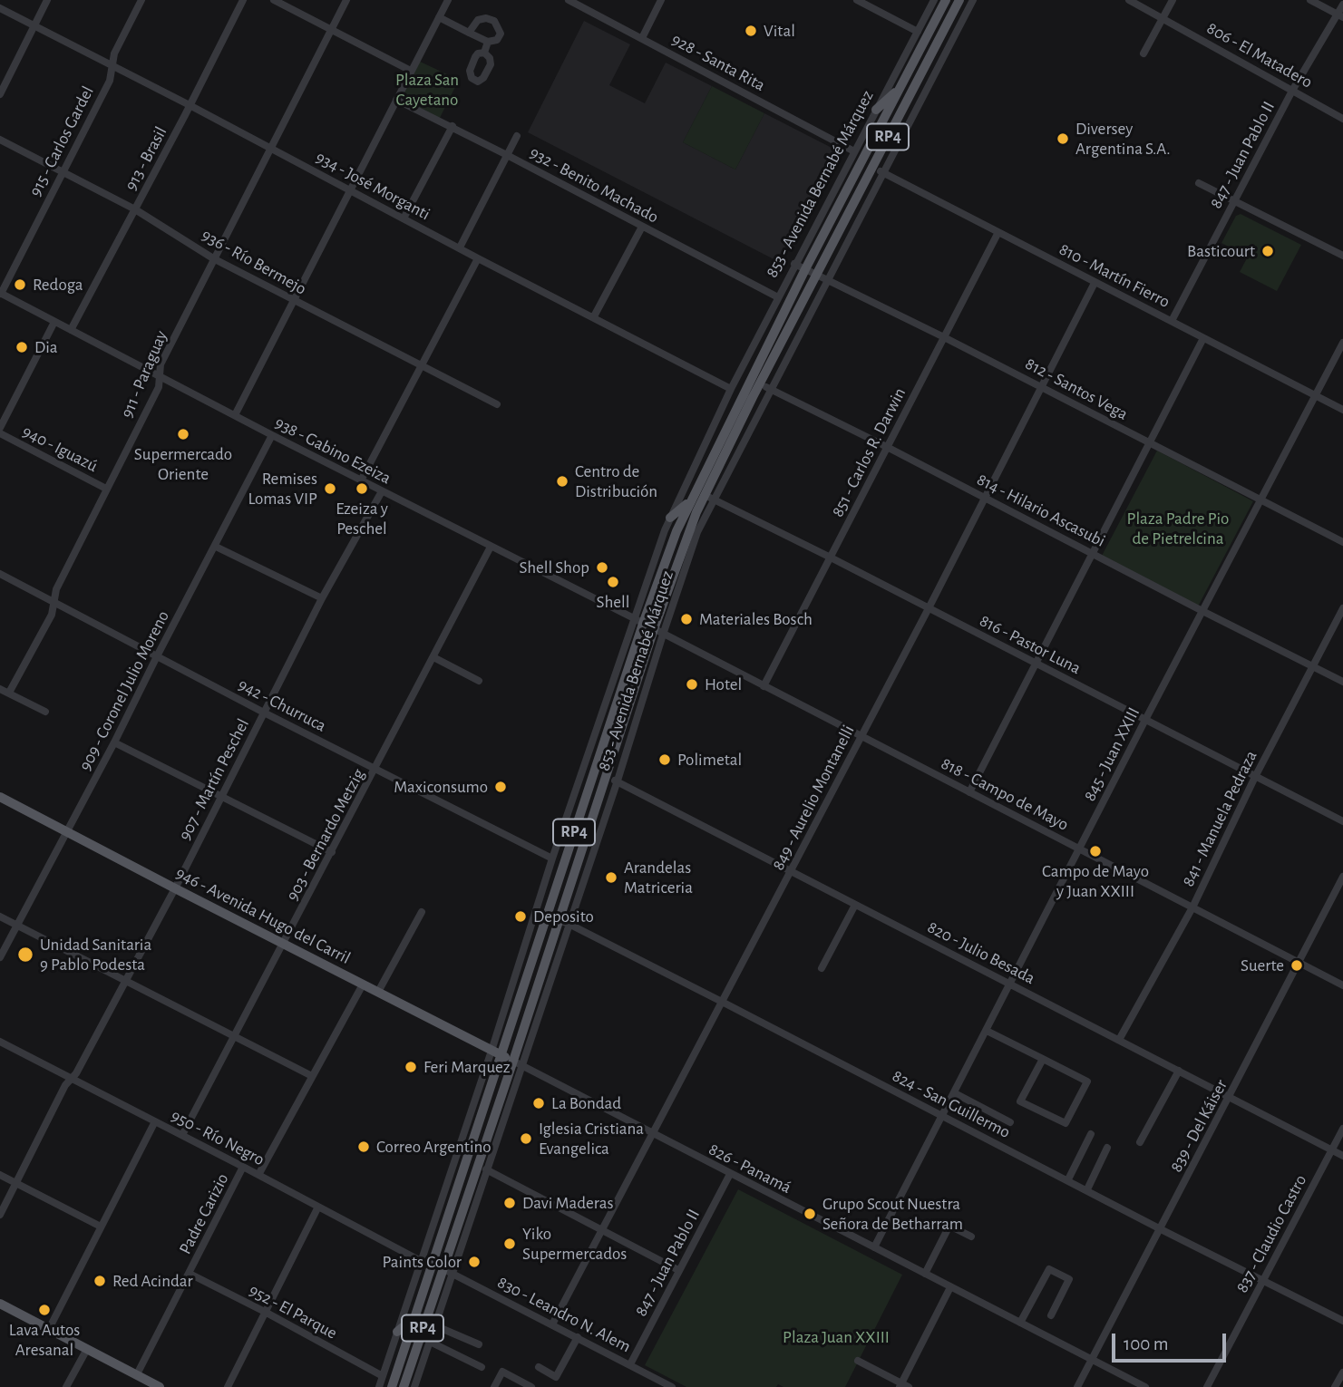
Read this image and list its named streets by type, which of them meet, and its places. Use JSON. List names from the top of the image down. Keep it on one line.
{"streets":{"main road":["RP4","853 - Avenida Bernabé Márquez","946 - Avenida Hugo del Carril"],"street":["806 - El Matadero","928 - Santa Rita","915 - Carlos Gardel","847 - Juan Pablo II","913 - Brasil","932 - Benito Machado","934 - José Morganti","936 - Río Bermejo","810 - Martín Fierro","911 - Paraguay","812 - Santos Vega","940 - Iguazú","938 - Gabino Ezeiza","851 - Carlos R. Darwin","814 - Hilario Ascasubi","816 - Pastor Luna","909 - Coronel Julio Moreno","942 - Churruca","845 - Juan XXIII","907 - Martín Peschel","818 - Campo de Mayo","849 - Aurelio Montanelli","841 - Manuela Pedraza","903 - Bernardo Metzig","820 - Julio Besada","824 - San Guillermo","839 - Del Káiser","950 - Río Negro","826 - Panamá","Padre Carizio","837 - Claudio Castro","952 - El Parque","830 - Leandro N. Alem"]},"crossings":[["806 - El Matadero","847 - Juan Pablo II"],["928 - Santa Rita","853 - Avenida Bernabé Márquez"],["915 - Carlos Gardel","934 - José Morganti"],["915 - Carlos Gardel","936 - Río Bermejo"],["915 - Carlos Gardel","938 - Gabino Ezeiza"],["847 - Juan Pablo II","810 - Martín Fierro"],["847 - Juan Pablo II","826 - Panamá"],["847 - Juan Pablo II","830 - Leandro N. Alem"],["913 - Brasil","934 - José Morganti"],["913 - Brasil","936 - Río Bermejo"],["913 - Brasil","938 - Gabino Ezeiza"],["853 - Avenida Bernabé Márquez","932 - Benito Machado"],["853 - Avenida Bernabé Márquez","934 - José Morganti"],["853 - Avenida Bernabé Márquez","810 - Martín Fierro"],["853 - Avenida Bernabé Márquez","812 - Santos Vega"],["853 - Avenida Bernabé Márquez","938 - Gabino Ezeiza"],["853 - Avenida Bernabé Márquez","814 - Hilario Ascasubi"],["853 - Avenida Bernabé Márquez","816 - Pastor Luna"],["853 - Avenida Bernabé Márquez","942 - Churruca"],["853 - Avenida Bernabé Márquez","818 - Campo de Mayo"],["853 - Avenida Bernabé Márquez","946 - Avenida Hugo del Carril"],["853 - Avenida Bernabé Márquez","820 - Julio Besada"],["853 - Avenida Bernabé Márquez","824 - San Guillermo"],["853 - Avenida Bernabé Márquez","950 - Río Negro"],["853 - Avenida Bernabé Márquez","826 - Panamá"],["853 - Avenida Bernabé Márquez","952 - El Parque"],["853 - Avenida Bernabé Márquez","830 - Leandro N. Alem"],["934 - José Morganti","911 - Paraguay"],["936 - Río Bermejo","911 - Paraguay"],["810 - Martín Fierro","851 - Carlos R. Darwin"],["810 - Martín Fierro","845 - Juan XXIII"],["810 - Martín Fierro","849 - Aurelio Montanelli"],["911 - Paraguay","940 - Iguazú"],["911 - Paraguay","938 - Gabino Ezeiza"],["911 - Paraguay","942 - Churruca"],["812 - Santos Vega","851 - Carlos R. Darwin"],["812 - Santos Vega","845 - Juan XXIII"],["812 - Santos Vega","849 - Aurelio Montanelli"],["938 - Gabino Ezeiza","909 - Coronel Julio Moreno"],["938 - Gabino Ezeiza","907 - Martín Peschel"],["938 - Gabino Ezeiza","818 - Campo de Mayo"],["938 - Gabino Ezeiza","903 - Bernardo Metzig"],["851 - Carlos R. Darwin","814 - Hilario Ascasubi"],["851 - Carlos R. Darwin","816 - Pastor Luna"],["851 - Carlos R. Darwin","818 - Campo de Mayo"],["814 - Hilario Ascasubi","845 - Juan XXIII"],["814 - Hilario Ascasubi","849 - Aurelio Montanelli"],["814 - Hilario Ascasubi","841 - Manuela Pedraza"],["816 - Pastor Luna","845 - Juan XXIII"],["816 - Pastor Luna","849 - Aurelio Montanelli"],["816 - Pastor Luna","841 - Manuela Pedraza"],["909 - Coronel Julio Moreno","942 - Churruca"],["909 - Coronel Julio Moreno","946 - Avenida Hugo del Carril"],["942 - Churruca","907 - Martín Peschel"],["942 - Churruca","903 - Bernardo Metzig"],["845 - Juan XXIII","818 - Campo de Mayo"],["845 - Juan XXIII","820 - Julio Besada"],["845 - Juan XXIII","824 - San Guillermo"],["845 - Juan XXIII","826 - Panamá"],["907 - Martín Peschel","946 - Avenida Hugo del Carril"],["907 - Martín Peschel","950 - Río Negro"],["818 - Campo de Mayo","849 - Aurelio Montanelli"],["818 - Campo de Mayo","841 - Manuela Pedraza"],["818 - Campo de Mayo","839 - Del Káiser"],["849 - Aurelio Montanelli","820 - Julio Besada"],["849 - Aurelio Montanelli","824 - San Guillermo"],["849 - Aurelio Montanelli","826 - Panamá"],["849 - Aurelio Montanelli","830 - Leandro N. Alem"],["841 - Manuela Pedraza","820 - Julio Besada"],["903 - Bernardo Metzig","946 - Avenida Hugo del Carril"],["903 - Bernardo Metzig","950 - Río Negro"],["946 - Avenida Hugo del Carril","826 - Panamá"],["946 - Avenida Hugo del Carril","Padre Carizio"],["820 - Julio Besada","839 - Del Káiser"],["820 - Julio Besada","837 - Claudio Castro"],["824 - San Guillermo","839 - Del Káiser"],["824 - San Guillermo","837 - Claudio Castro"],["839 - Del Káiser","826 - Panamá"],["950 - Río Negro","Padre Carizio"],["Padre Carizio","952 - El Parque"]],"parks":["Plaza San Cayetano","Plaza Padre Pio de Pietrelcina","Plaza Juan XXIII"],"places":["Vital","Diversey Argentina S.A.","Basticourt","Redoga","Dia","Supermercado Oriente","Centro de Distribución","Remises Lomas VIP","Ezeiza y Peschel","Shell Shop","Shell","Materiales Bosch","Hotel","Polimetal","Maxiconsumo","Campo de Mayo y Juan XXIII","Arandelas Matriceria","Deposito","Unidad Sanitaria 9 Pablo Podesta","Suerte","Feri Marquez","La Bondad","Iglesia Cristiana Evangelica","Correo Argentino","Davi Maderas","Grupo Scout Nuestra Señora de Betharram","Yiko Supermercados","Paints Color","Red Acindar","Lava Autos Aresanal"],"scale_bar":"100 m"}
